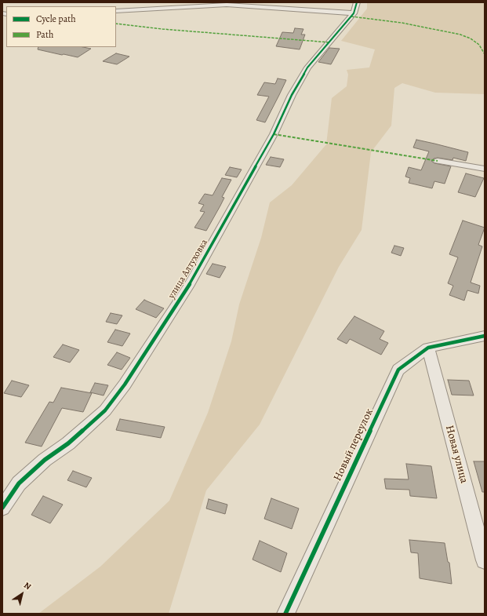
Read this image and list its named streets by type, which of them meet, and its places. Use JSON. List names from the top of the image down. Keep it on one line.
{"streets":{"street":["улица Алтуховка","Новый переулок","Новая улица"]},"crossings":[["Новый переулок","Новая улица"]],"legend":["Cycle path","Path"],"north":"top right"}
